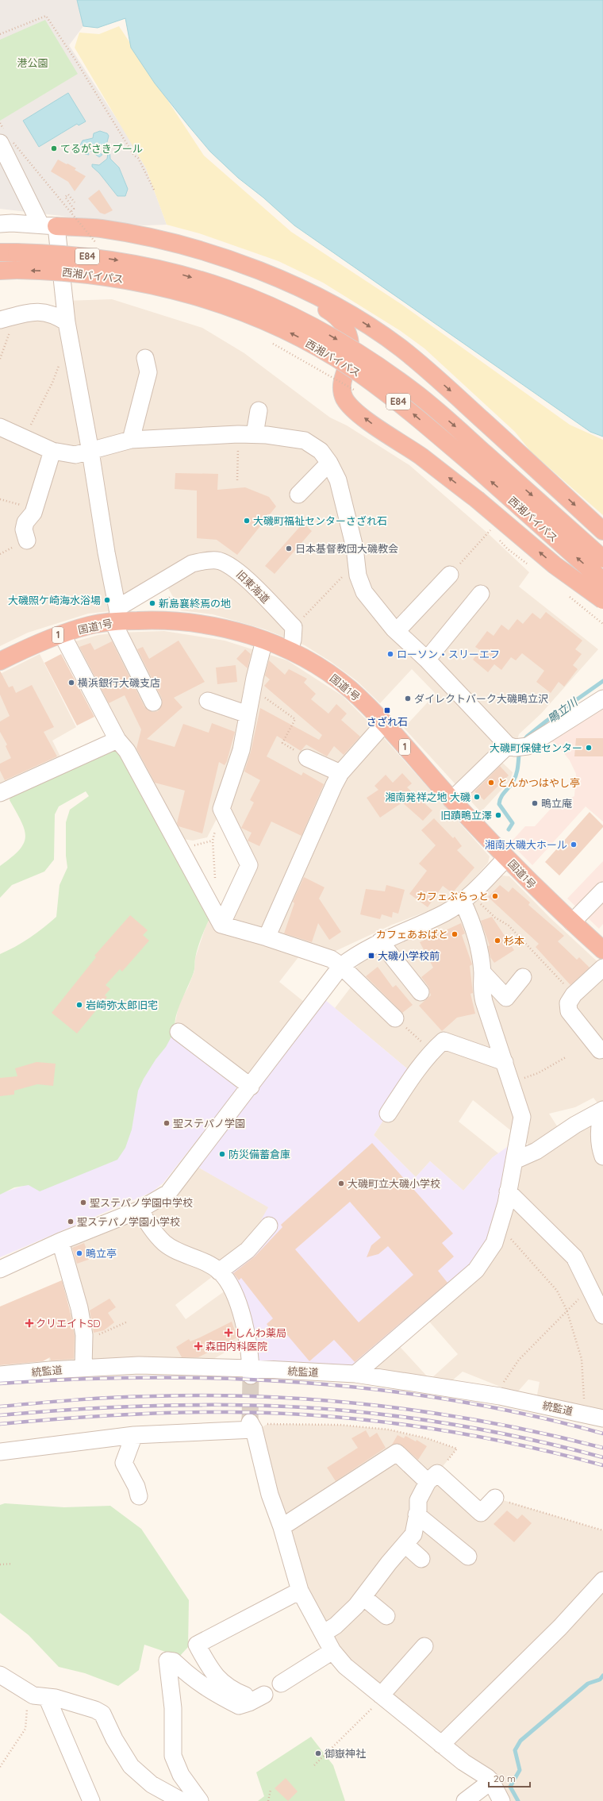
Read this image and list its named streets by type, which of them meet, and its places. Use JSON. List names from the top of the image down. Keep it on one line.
{"streets":{"highway":["E84","西湘バイパス","国道1号","1"],"street":["旧東海道","統監道"]},"crossings":[["旧東海道","国道1号"]],"water":["鴫立川"],"parks":["港公園"],"places":{"other":["てるがさきプール","大磯町福祉センターさざれ石","日本基督教団大磯教会","大磯照ケ崎海水浴場","新島襄終焉の地","ローソン・スリーエフ","横浜銀行大磯支店","ダイレクトバーク大磯鴫立沢","大磯町保健センター","とんかつはやし亭","湘南発祥之地 大磯","鴫立庵","旧蹟鴫立澤","湘南大磯大ホール","カフェぶらっと","カフェあおばと","杉本","岩崎弥太郎旧宅","聖ステパノ学園","防災備蓄倉庫","大磯町立大磯小学校","聖ステパノ学園中学校","聖ステパノ学園小学校","鴫立亭","御嶽神社"],"transit":["さざれ石","大磯小学校前"],"health":["クリエイトSD","しんわ薬局","森田内科医院"]},"scale_bar":"20 m"}
